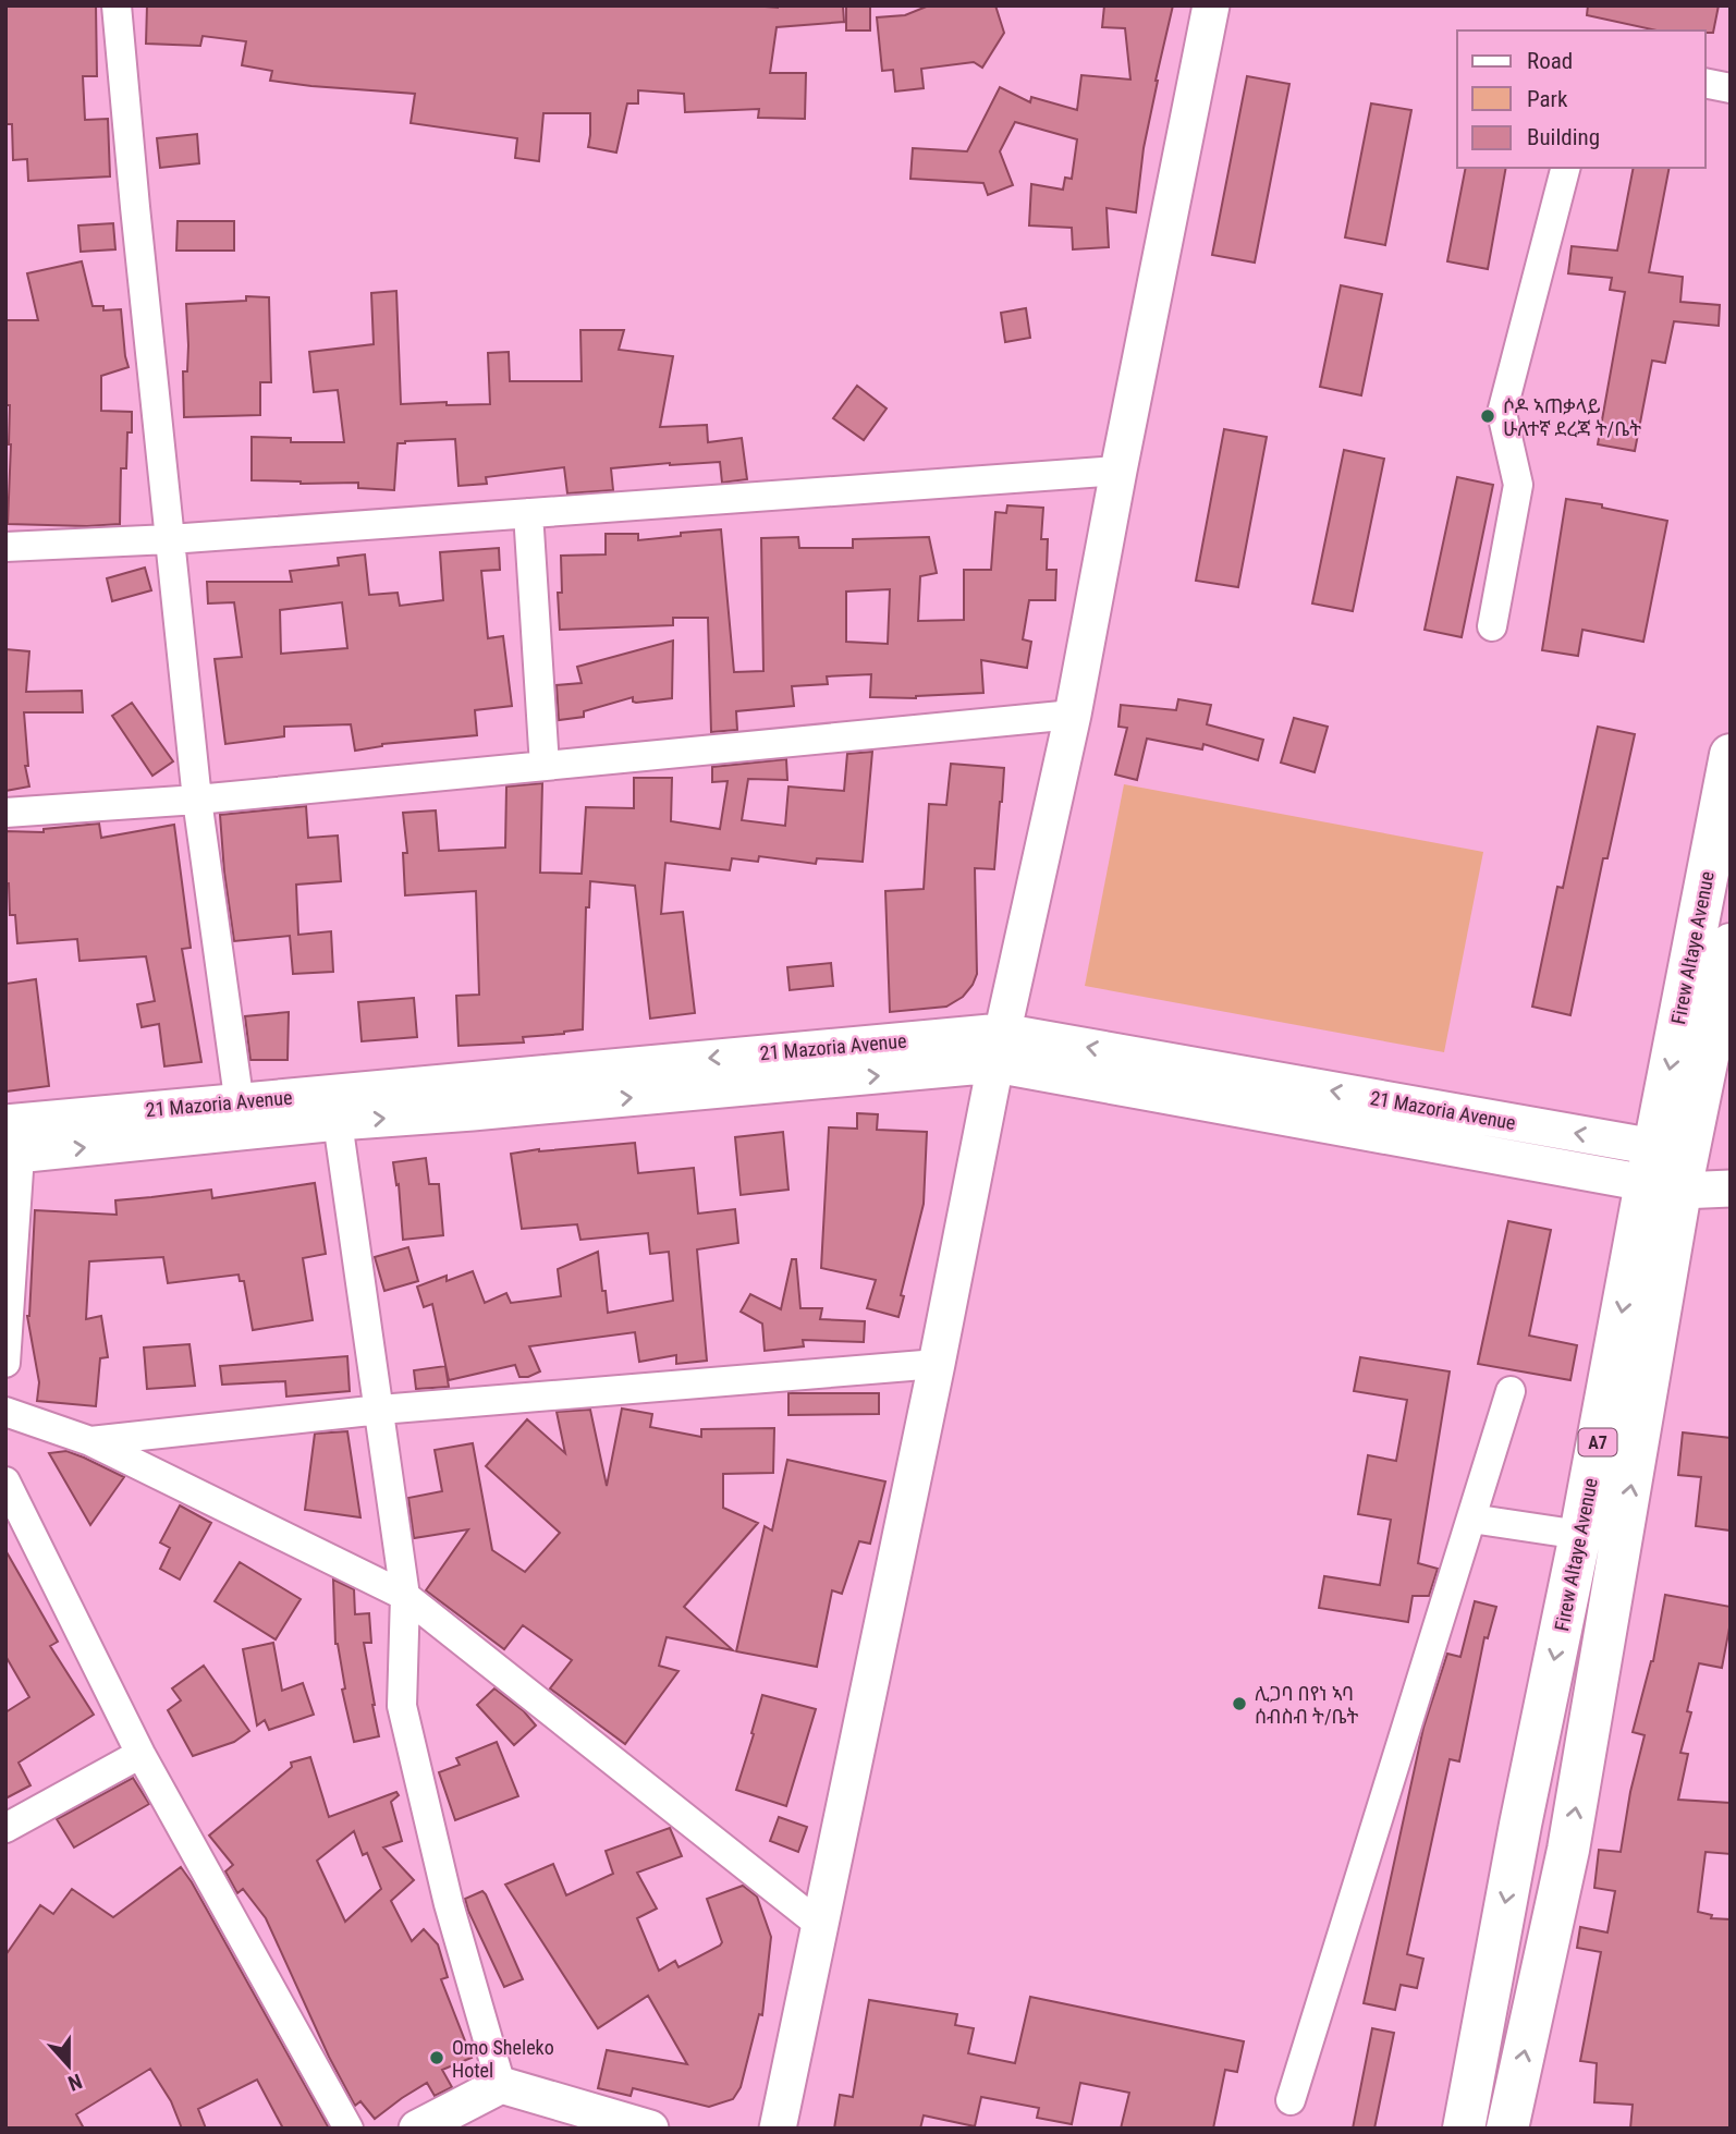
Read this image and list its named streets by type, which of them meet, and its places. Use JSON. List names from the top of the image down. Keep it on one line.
{"streets":{"highway":["Firew Altaye Avenue","A7"],"main road":["21 Mazoria Avenue"]},"crossings":[["Firew Altaye Avenue","21 Mazoria Avenue"]],"places":["ሶዶ ኣጠቃላይ ሁለተኛ ደረጃ ት/ቤት","ሊጋባ በየነ ኣባ ሰብስብ ት/ቤት","Omo Sheleko Hotel"],"legend":["Road","Park","Building"],"north":"bottom"}
